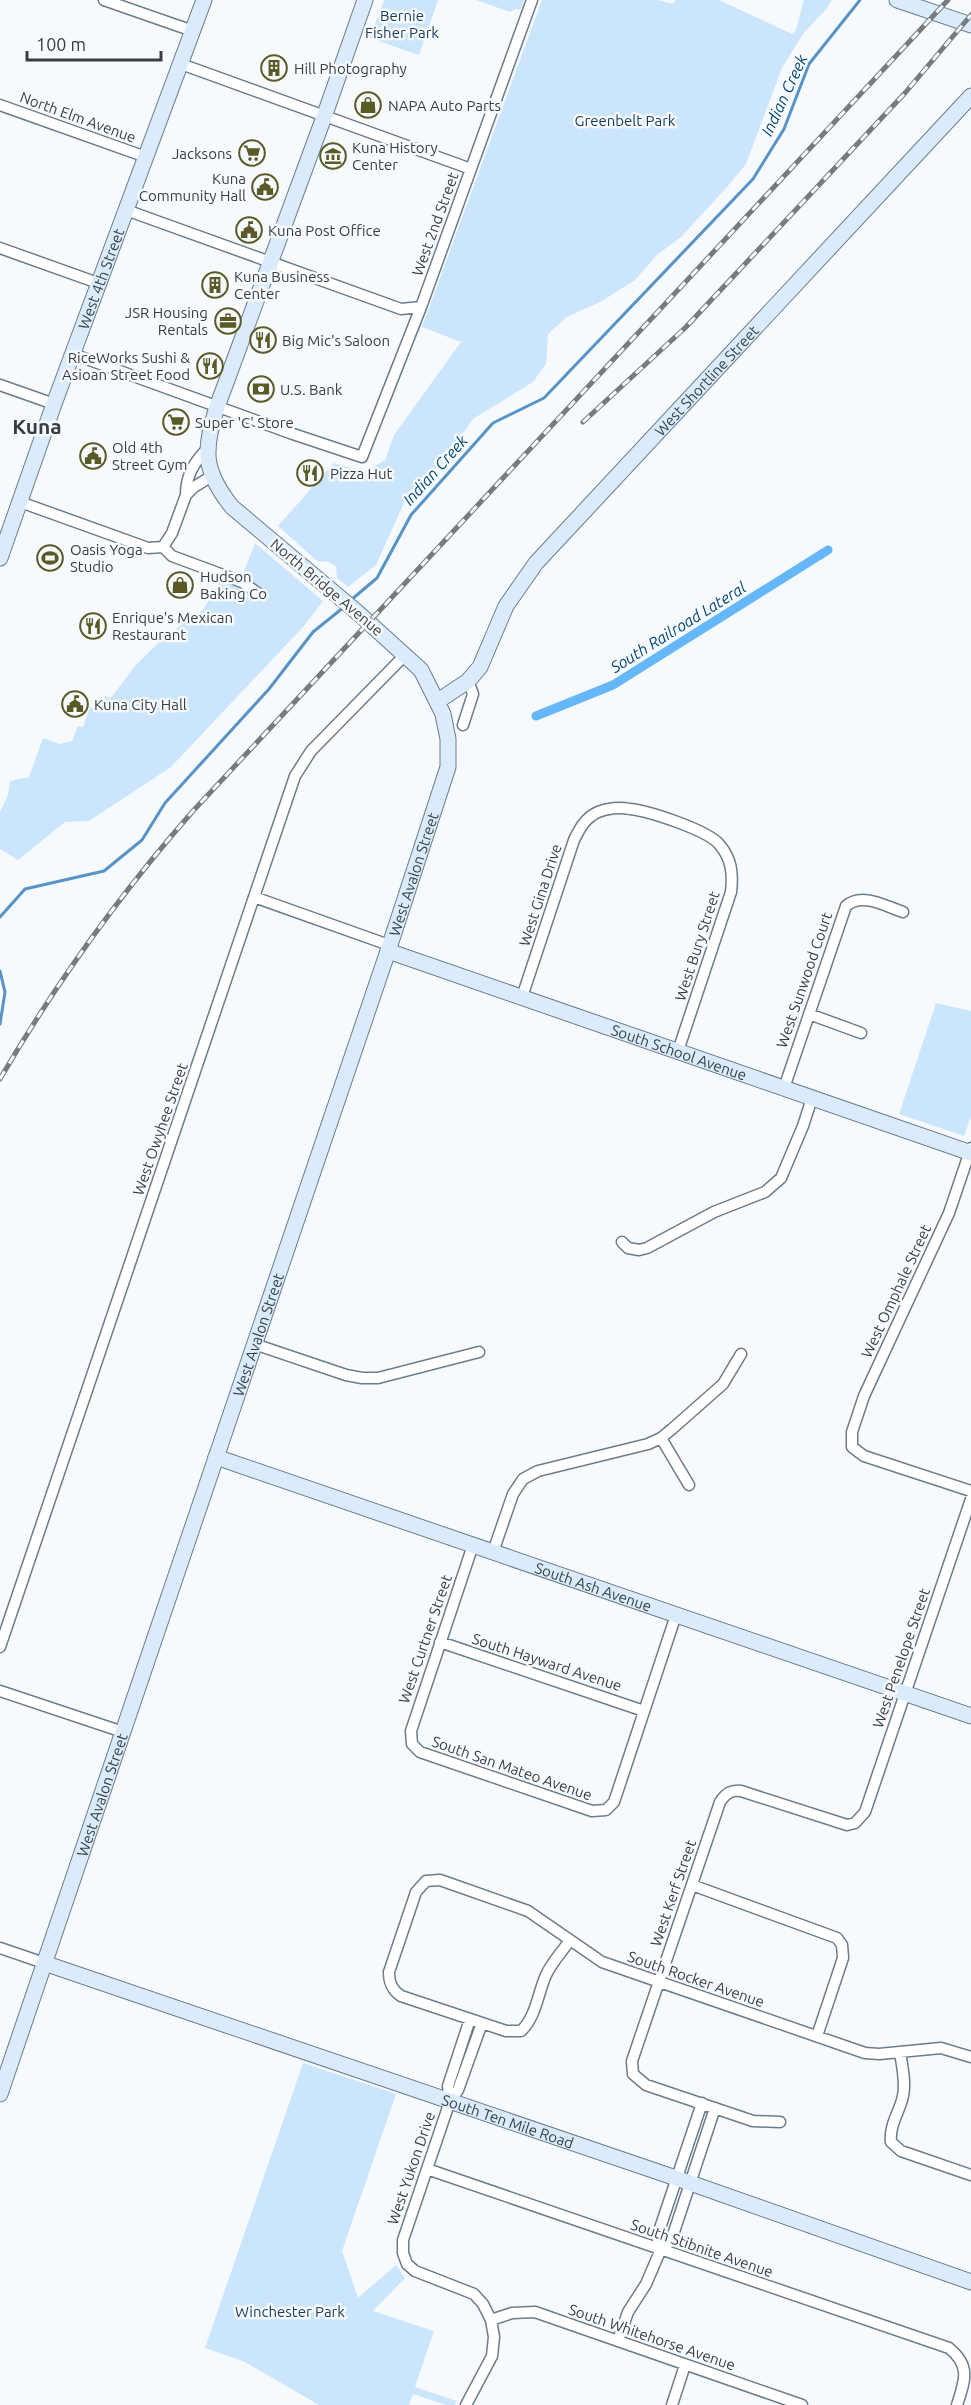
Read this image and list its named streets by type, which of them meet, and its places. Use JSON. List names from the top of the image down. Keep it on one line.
{"streets":{"street":["North Elm Avenue","West 2nd Street","West 4th Street","West Shortline Street","North Bridge Avenue","West Avalon Street","West Gina Drive","West Bury Street","West Sunwood Court","South School Avenue","West Owyhee Street","West Omphale Street","South Ash Avenue","West Curtner Street","West Penelope Street","South Hayward Avenue","South San Mateo Avenue","West Kerf Street","South Rocker Avenue","South Ten Mile Road","West Yukon Drive","South Stibnite Avenue","South Whitehorse Avenue"]},"crossings":[["North Elm Avenue","West 4th Street"],["West Shortline Street","North Bridge Avenue"],["West Shortline Street","West Avalon Street"],["North Bridge Avenue","West Avalon Street"],["North Bridge Avenue","West Owyhee Street"],["West Avalon Street","South School Avenue"],["West Avalon Street","South Ash Avenue"],["West Avalon Street","South Ten Mile Road"],["West Gina Drive","West Bury Street"],["West Gina Drive","South School Avenue"],["West Bury Street","South School Avenue"],["West Sunwood Court","South School Avenue"],["South School Avenue","West Omphale Street"],["South Ash Avenue","West Curtner Street"],["South Ash Avenue","West Penelope Street"],["West Curtner Street","South Hayward Avenue"],["West Curtner Street","South San Mateo Avenue"],["West Penelope Street","West Kerf Street"],["South Hayward Avenue","South San Mateo Avenue"],["West Kerf Street","South Rocker Avenue"],["South Ten Mile Road","West Yukon Drive"],["West Yukon Drive","South Stibnite Avenue"],["West Yukon Drive","South Whitehorse Avenue"]],"districts":["Kuna"],"water":["Indian Creek","South Railroad Lateral"],"parks":["Bernie Fisher Park","Greenbelt Park","Winchester Park"],"places":{"building":["Hill Photography","Kuna Business Center"],"shop":["NAPA Auto Parts","Hudson Baking Co"],"supermarket":["Jacksons","Super 'C' Store"],"museum":["Kuna History Center"],"public building":["Kuna Community Hall","Kuna Post Office","Old 4th Street Gym","Kuna City Hall"],"office":["JSR Housing Rentals"],"restaurant":["Big Mic's Saloon","RiceWorks Sushi & Asioan Street Food","Pizza Hut","Enrique's Mexican Restaurant"],"bank":["U.S. Bank"],"sports":["Oasis Yoga Studio"]},"scale_bar":"100 m"}
